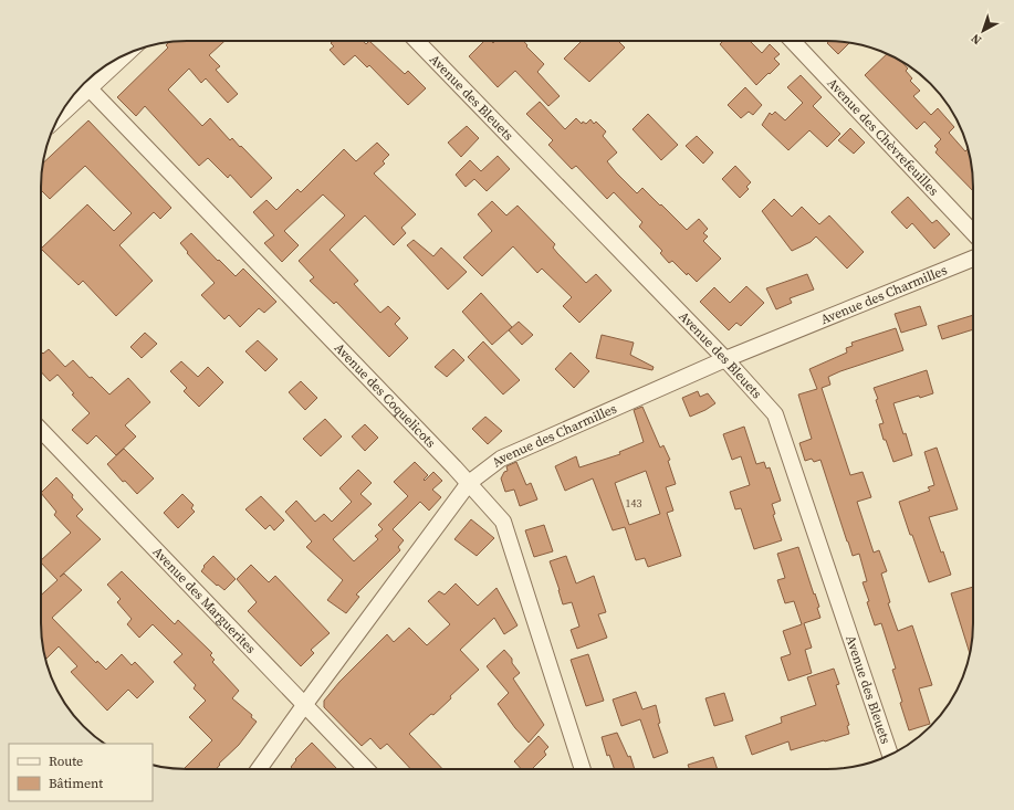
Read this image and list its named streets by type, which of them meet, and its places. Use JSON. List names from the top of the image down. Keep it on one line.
{"streets":{"street":["Avenue des Bleuets","Avenue des Chèvrefeuilles","Avenue des Charmilles","Avenue des Coquelicots","Avenue des Marguerites"]},"crossings":[["Avenue des Bleuets","Avenue des Charmilles"],["Avenue des Charmilles","Avenue des Coquelicots"],["Avenue des Charmilles","Avenue des Marguerites"]],"house_numbers":["143"],"legend":["Route","Bâtiment"],"north":"bottom left"}
